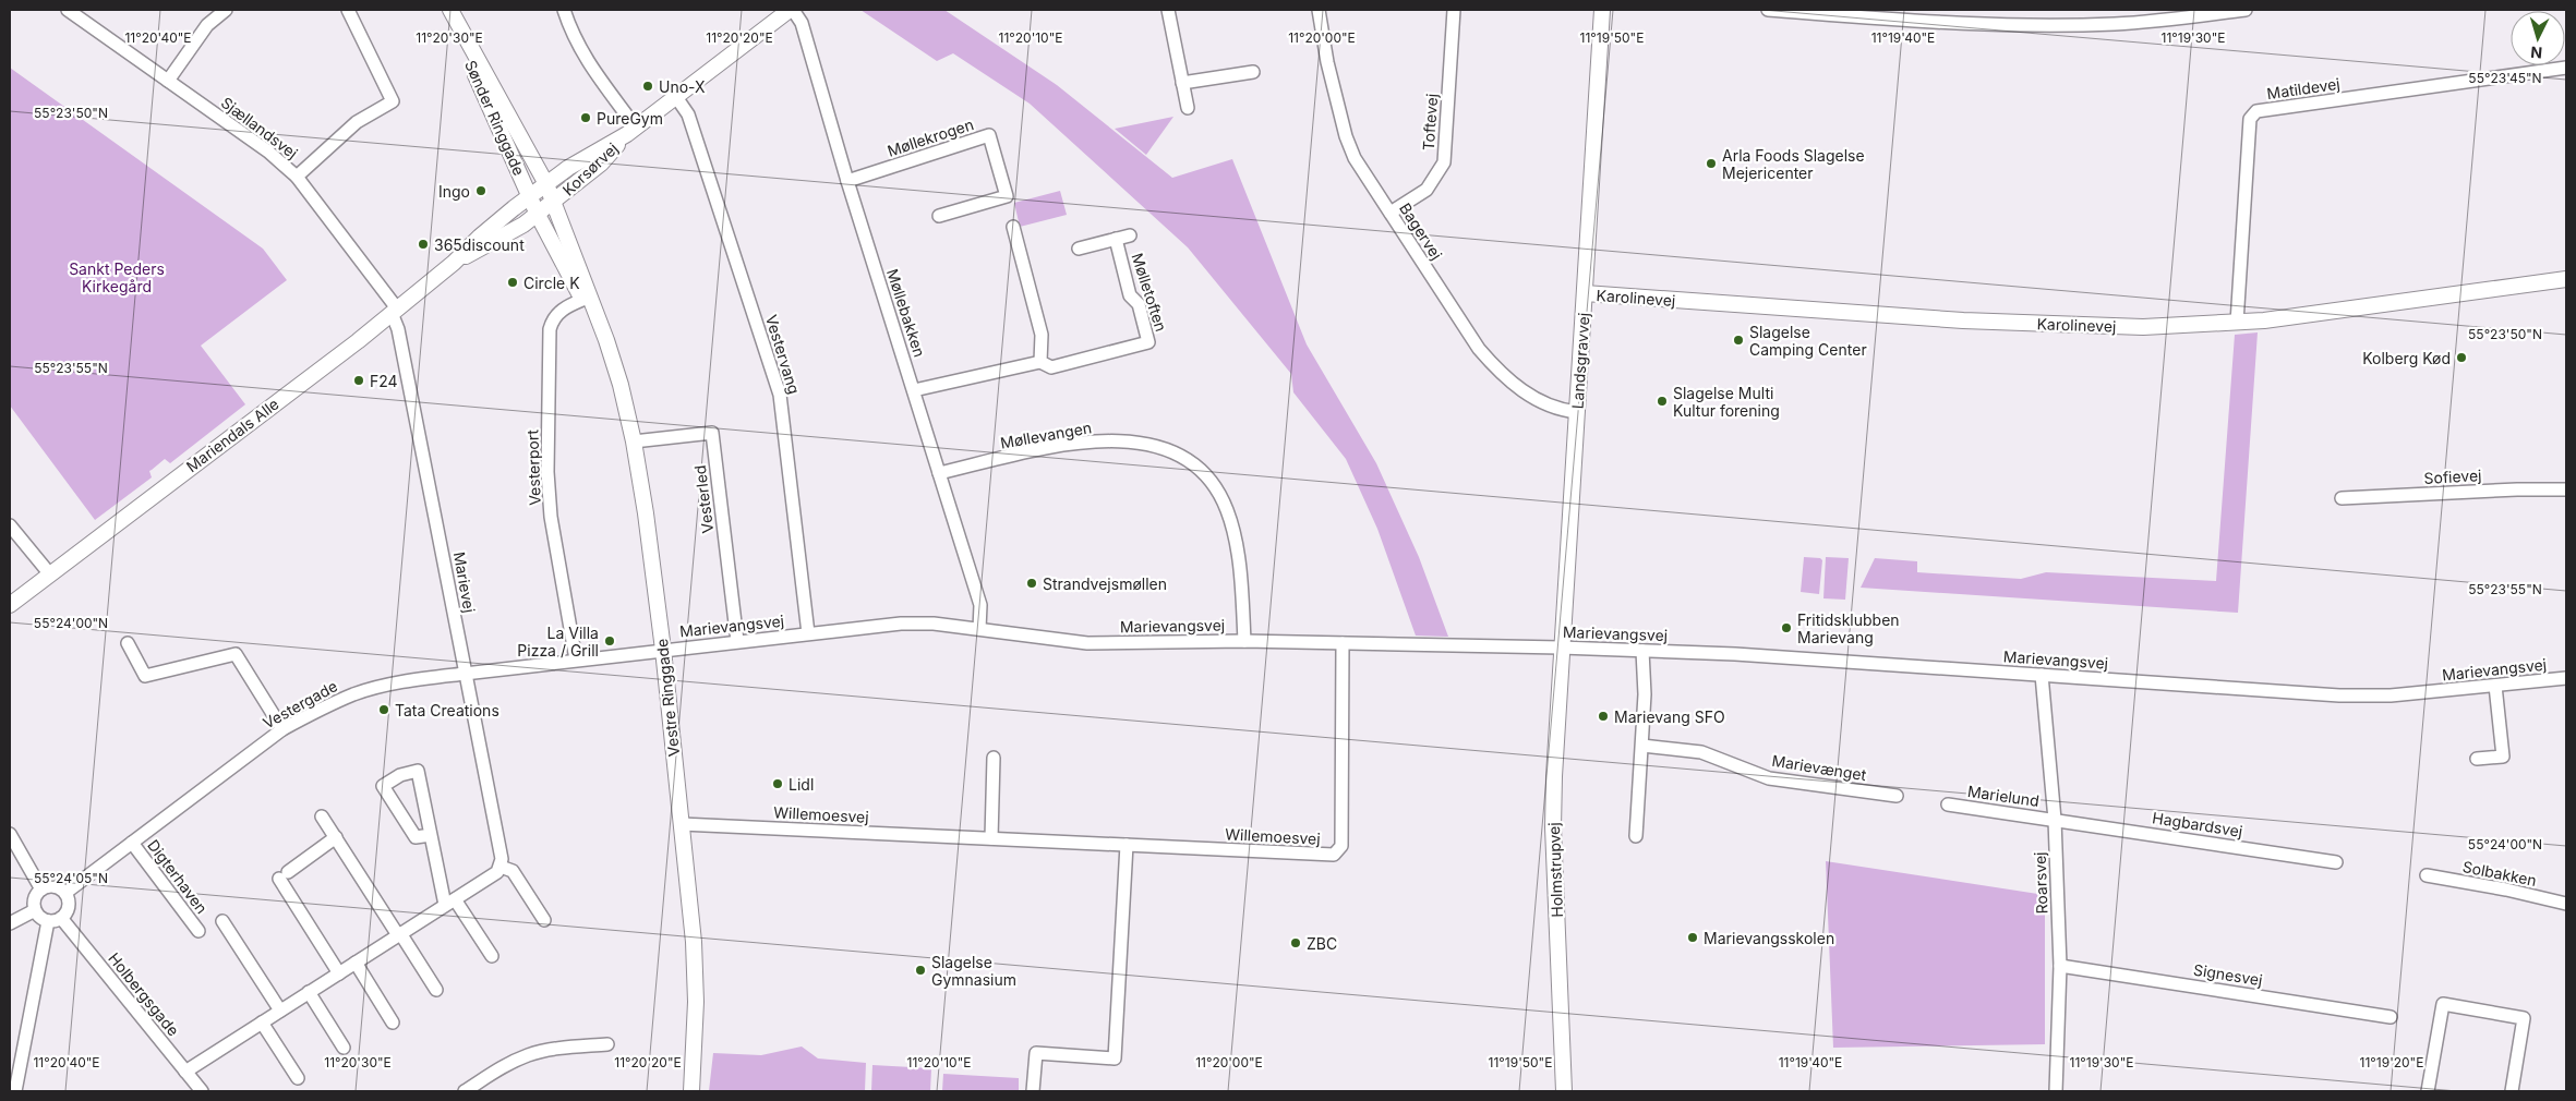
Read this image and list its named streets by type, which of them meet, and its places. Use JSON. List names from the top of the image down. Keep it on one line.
{"streets":{"street":["Matildevej","Sønder Ringgade","Toftevej","Sjællandsvej","Møllekrogen","Bagervej","Mølletoften","Karolinevej","Møllebakken","Vestervang","Landsgravvej","Mariendals Alle","Møllevangen","Vesterport","Sofievej","Vesterled","Marievej","Marievangsvej","Vestre Ringgade","Vestergade","Marievænget","Marielund","Willemoesvej","Hagbardsvej","Holmstrupvej","Solbakken","Digterhaven","Roarsvej","Signesvej","Holbergsgade"]},"crossings":[["Matildevej","Karolinevej"],["Sønder Ringgade","Mariendals Alle"],["Sønder Ringgade","Vestre Ringgade"],["Toftevej","Bagervej"],["Sjællandsvej","Mariendals Alle"],["Sjællandsvej","Marievej"],["Møllekrogen","Møllebakken"],["Bagervej","Landsgravvej"],["Mølletoften","Møllebakken"],["Karolinevej","Landsgravvej"],["Møllebakken","Møllevangen"],["Møllebakken","Marievangsvej"],["Vestervang","Marievangsvej"],["Landsgravvej","Marievangsvej"],["Landsgravvej","Holmstrupvej"],["Mariendals Alle","Marievej"],["Mariendals Alle","Vestre Ringgade"],["Møllevangen","Marievangsvej"],["Vesterport","Vestre Ringgade"],["Vesterport","Vestergade"],["Vesterled","Marievangsvej"],["Vesterled","Vestre Ringgade"],["Marievej","Vestergade"],["Marievangsvej","Vestre Ringgade"],["Marievangsvej","Vestergade"],["Marievangsvej","Willemoesvej"],["Marievangsvej","Holmstrupvej"],["Marievangsvej","Roarsvej"],["Vestre Ringgade","Vestergade"],["Vestre Ringgade","Willemoesvej"],["Vestergade","Digterhaven"],["Vestergade","Holbergsgade"],["Marielund","Hagbardsvej"],["Marielund","Roarsvej"],["Hagbardsvej","Roarsvej"],["Roarsvej","Signesvej"]],"parks":["Sankt Peders Kirkegård"],"places":["Uno-X","PureGym","Arla Foods Slagelse Mejericenter","Ingo","365discount","Circle K","Slagelse Camping Center","Kolberg Kød","F24","Slagelse Multi Kultur forening","Strandvejsmøllen","Fritidsklubben Marievang","La Villa Pizza / Grill","Tata Creations","Marievang SFO","Lidl","Marievangsskolen","ZBC","Slagelse Gymnasium"],"north":"bottom","coordinates":["11°20'40\"E","11°20'30\"E","11°20'20\"E","11°20'10\"E","11°20'00\"E","11°19'50\"E","11°19'40\"E","11°19'30\"E","55°23'45\"N","55°23'50\"N","55°23'55\"N","55°24'00\"N","55°24'05\"N","11°19'20\"E"]}
